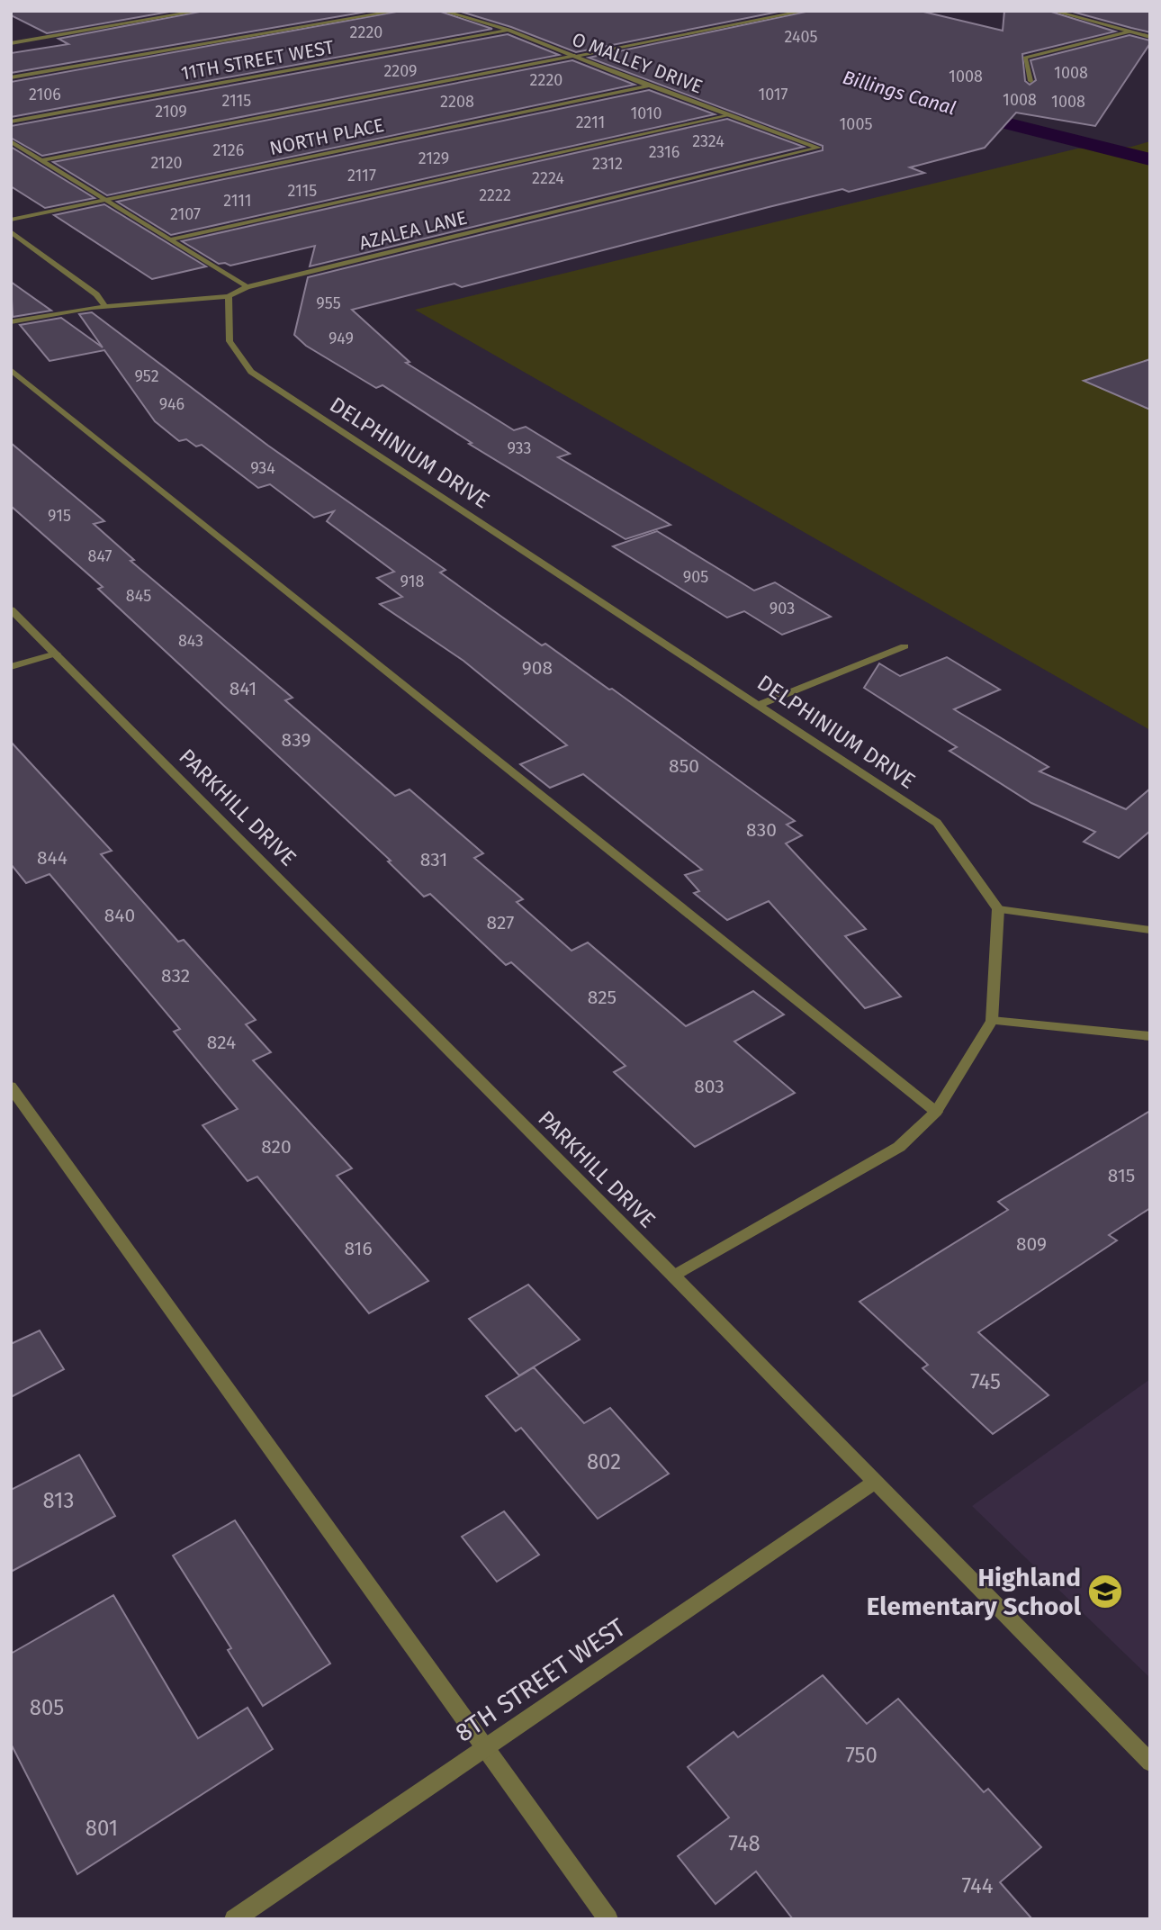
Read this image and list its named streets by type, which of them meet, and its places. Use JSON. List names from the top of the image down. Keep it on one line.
{"streets":{"street":["11TH STREET WEST","O MALLEY DRIVE","NORTH PLACE","AZALEA LANE","DELPHINIUM DRIVE","PARKHILL DRIVE","8TH STREET WEST"]},"crossings":[["11TH STREET WEST","O MALLEY DRIVE"],["O MALLEY DRIVE","NORTH PLACE"],["O MALLEY DRIVE","AZALEA LANE"],["AZALEA LANE","DELPHINIUM DRIVE"],["PARKHILL DRIVE","8TH STREET WEST"]],"water":["Billings Canal"],"places":{"school or university":["Highland Elementary School"]},"house_numbers":["2220","2405","2209","1008","1008","2220","2106","1017","1008","2115","2208","1008","2109","1010","2211","1005","2324","2126","2316","2129","2120","2312","2117","2224","2115","2222","2111","2107","955","949","952","946","933","934","915","847","905","918","845","903","843","908","841","839","850","830","844","831","840","827","832","825","824","803","820","815","809","816","745","802","813","805","750","801","748","744"]}
